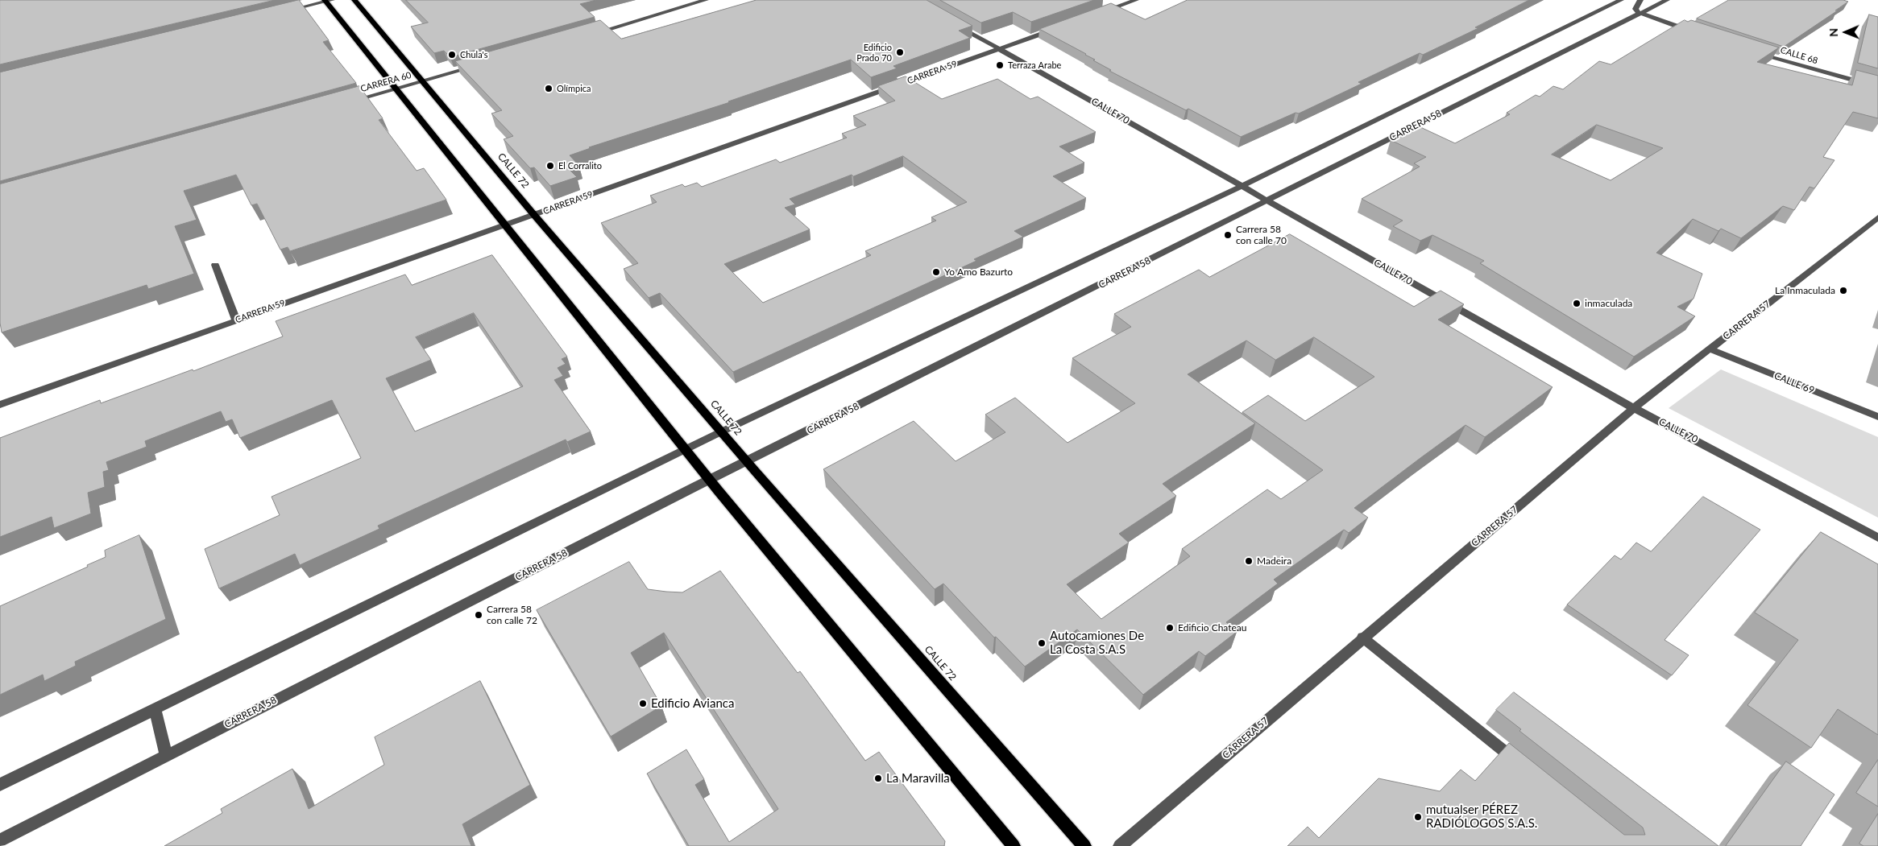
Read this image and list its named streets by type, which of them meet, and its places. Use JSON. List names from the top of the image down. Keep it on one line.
{"streets":{"main road":["CALLE 72"],"street":["CALLE 68","CARRERA 59","CARRERA 60","CALLE 70","CARRERA 58","CARRERA 57","CALLE 69"]},"crossings":[["CARRERA 59","CALLE 70"],["CARRERA 59","CALLE 72"],["CARRERA 60","CALLE 72"],["CALLE 70","CARRERA 58"],["CALLE 70","CARRERA 57"],["CARRERA 58","CALLE 72"],["CARRERA 57","CALLE 69"]],"places":["Edificio Prado 70","Chula's","Terraza Arabe","Olímpica","El Corralito","Carrera 58 con calle 70","Yo Amo Bazurto","La Inmaculada","inmaculada","Madeira","Carrera 58 con calle 72","Edificio Chateau","Autocamiones De La Costa S.A.S","Edificio Avianca","La Maravilla","mutualser PÉREZ RADIÓLOGOS S.A.S."],"north":"left"}
